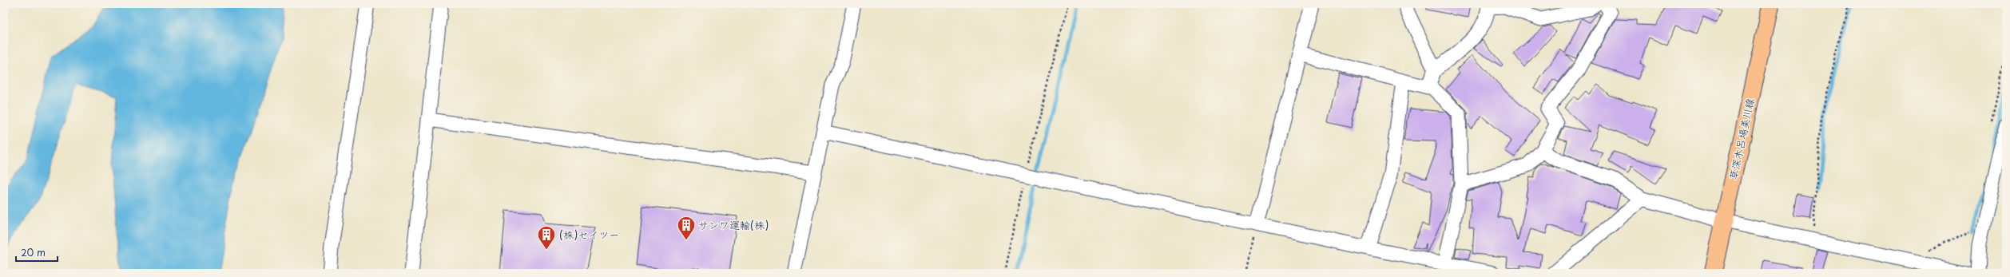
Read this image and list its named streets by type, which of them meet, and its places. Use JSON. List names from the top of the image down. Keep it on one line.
{"streets":{"main road":["草深木呂場美川線"]},"places":{"building":["サンワ運輸(株)","(株)セイツー"]},"scale_bar":"20 m"}
